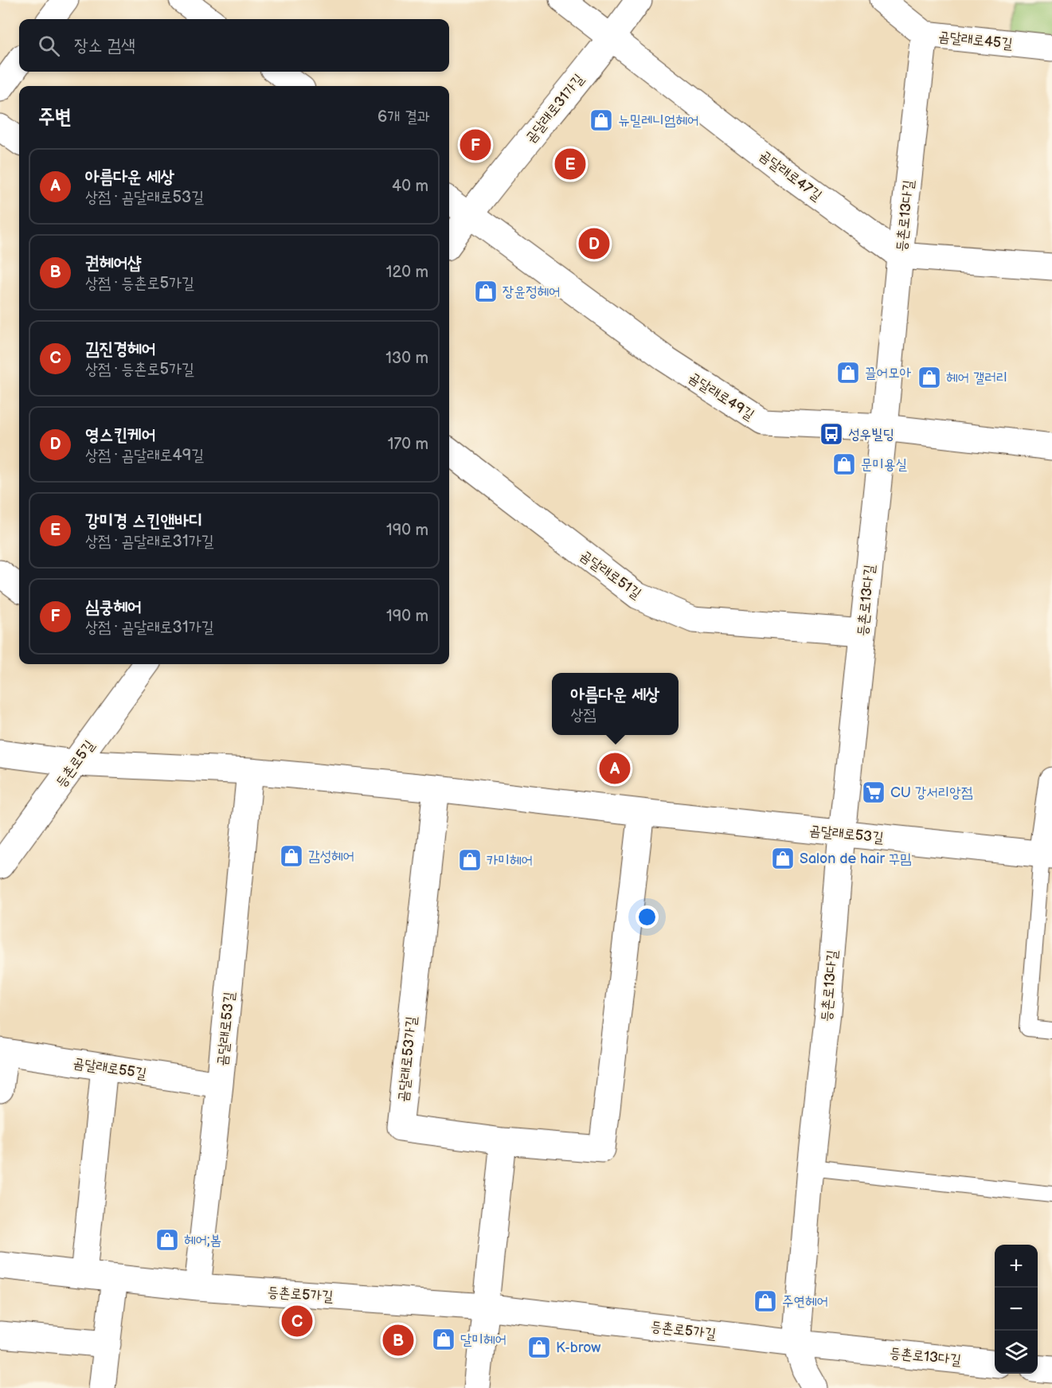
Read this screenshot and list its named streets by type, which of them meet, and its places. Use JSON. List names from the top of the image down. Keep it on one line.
{"streets":{"street":["곰달래로45길","곰달래로31가길","곰달래로47길","등촌로13다길","곰달래로49길","곰달래로51길","등촌로5길","곰달래로53길","곰달래로53가길","곰달래로55길","등촌로5가길"]},"crossings":[["곰달래로45길","등촌로13다길"],["곰달래로31가길","곰달래로47길"],["곰달래로31가길","곰달래로49길"],["곰달래로47길","등촌로13다길"],["등촌로13다길","곰달래로49길"],["등촌로13다길","곰달래로51길"],["등촌로13다길","곰달래로53길"],["등촌로13다길","등촌로5가길"],["등촌로5길","곰달래로53길"],["곰달래로53길","곰달래로53가길"],["곰달래로53길","곰달래로55길"],["곰달래로53길","등촌로5가길"]],"places":{"shop":["뉴밀레니엄헤어","장윤정헤어","끌어모아","헤어 갤러리","문미용실","감성헤어","Salon de hair 꾸밈","카미헤어","헤어;봄","주연헤어","달미헤어","K-brow"],"bus stop":["성우빌딩"],"supermarket":["CU 강서리앙점"]},"page":{"search":"장소 검색","heading":["주변","6개 결과"],"pins":["F","E","D","A","C","B"],"list":[{"mark":"A","name":"아름다운 세상","note":"상점 · 곰달래로53길","value":"40 m"},{"mark":"B","name":"권헤어샵","note":"상점 · 등촌로5가길","value":"120 m"},{"mark":"C","name":"김진경헤어","note":"상점 · 등촌로5가길","value":"130 m"},{"mark":"D","name":"영스킨케어","note":"상점 · 곰달래로49길","value":"170 m"},{"mark":"E","name":"강미경 스킨앤바디","note":"상점 · 곰달래로31가길","value":"190 m"},{"mark":"F","name":"심쿵헤어","note":"상점 · 곰달래로31가길","value":"190 m"}],"popup":["아름다운 세상","상점"],"map_buttons":["+","−"]}}
